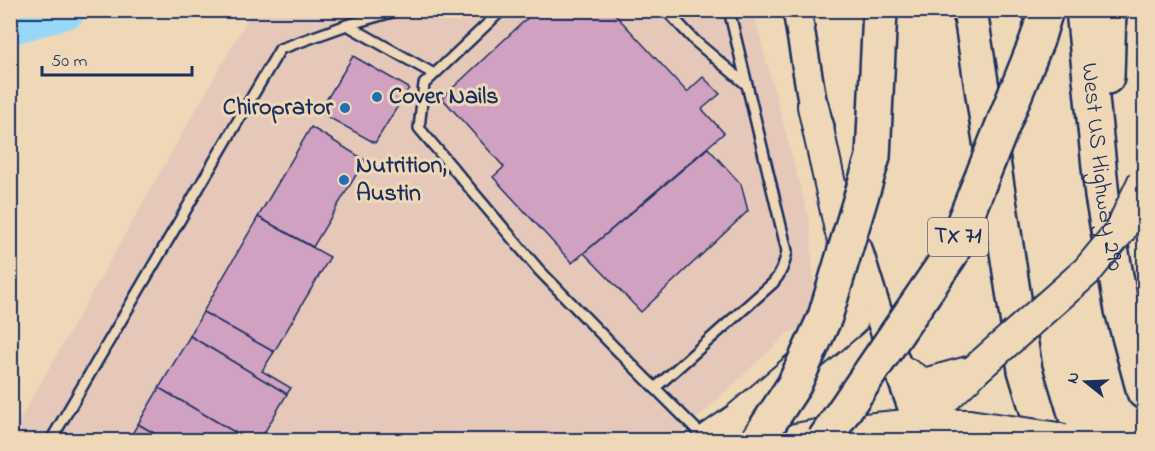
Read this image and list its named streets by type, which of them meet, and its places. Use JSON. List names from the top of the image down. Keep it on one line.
{"streets":{"highway":["West US Highway 290","TX 71"]},"places":["Cover Nails","Chiroprator","Nutrition, Austin"],"scale_bar":"50 m","north":"left"}
